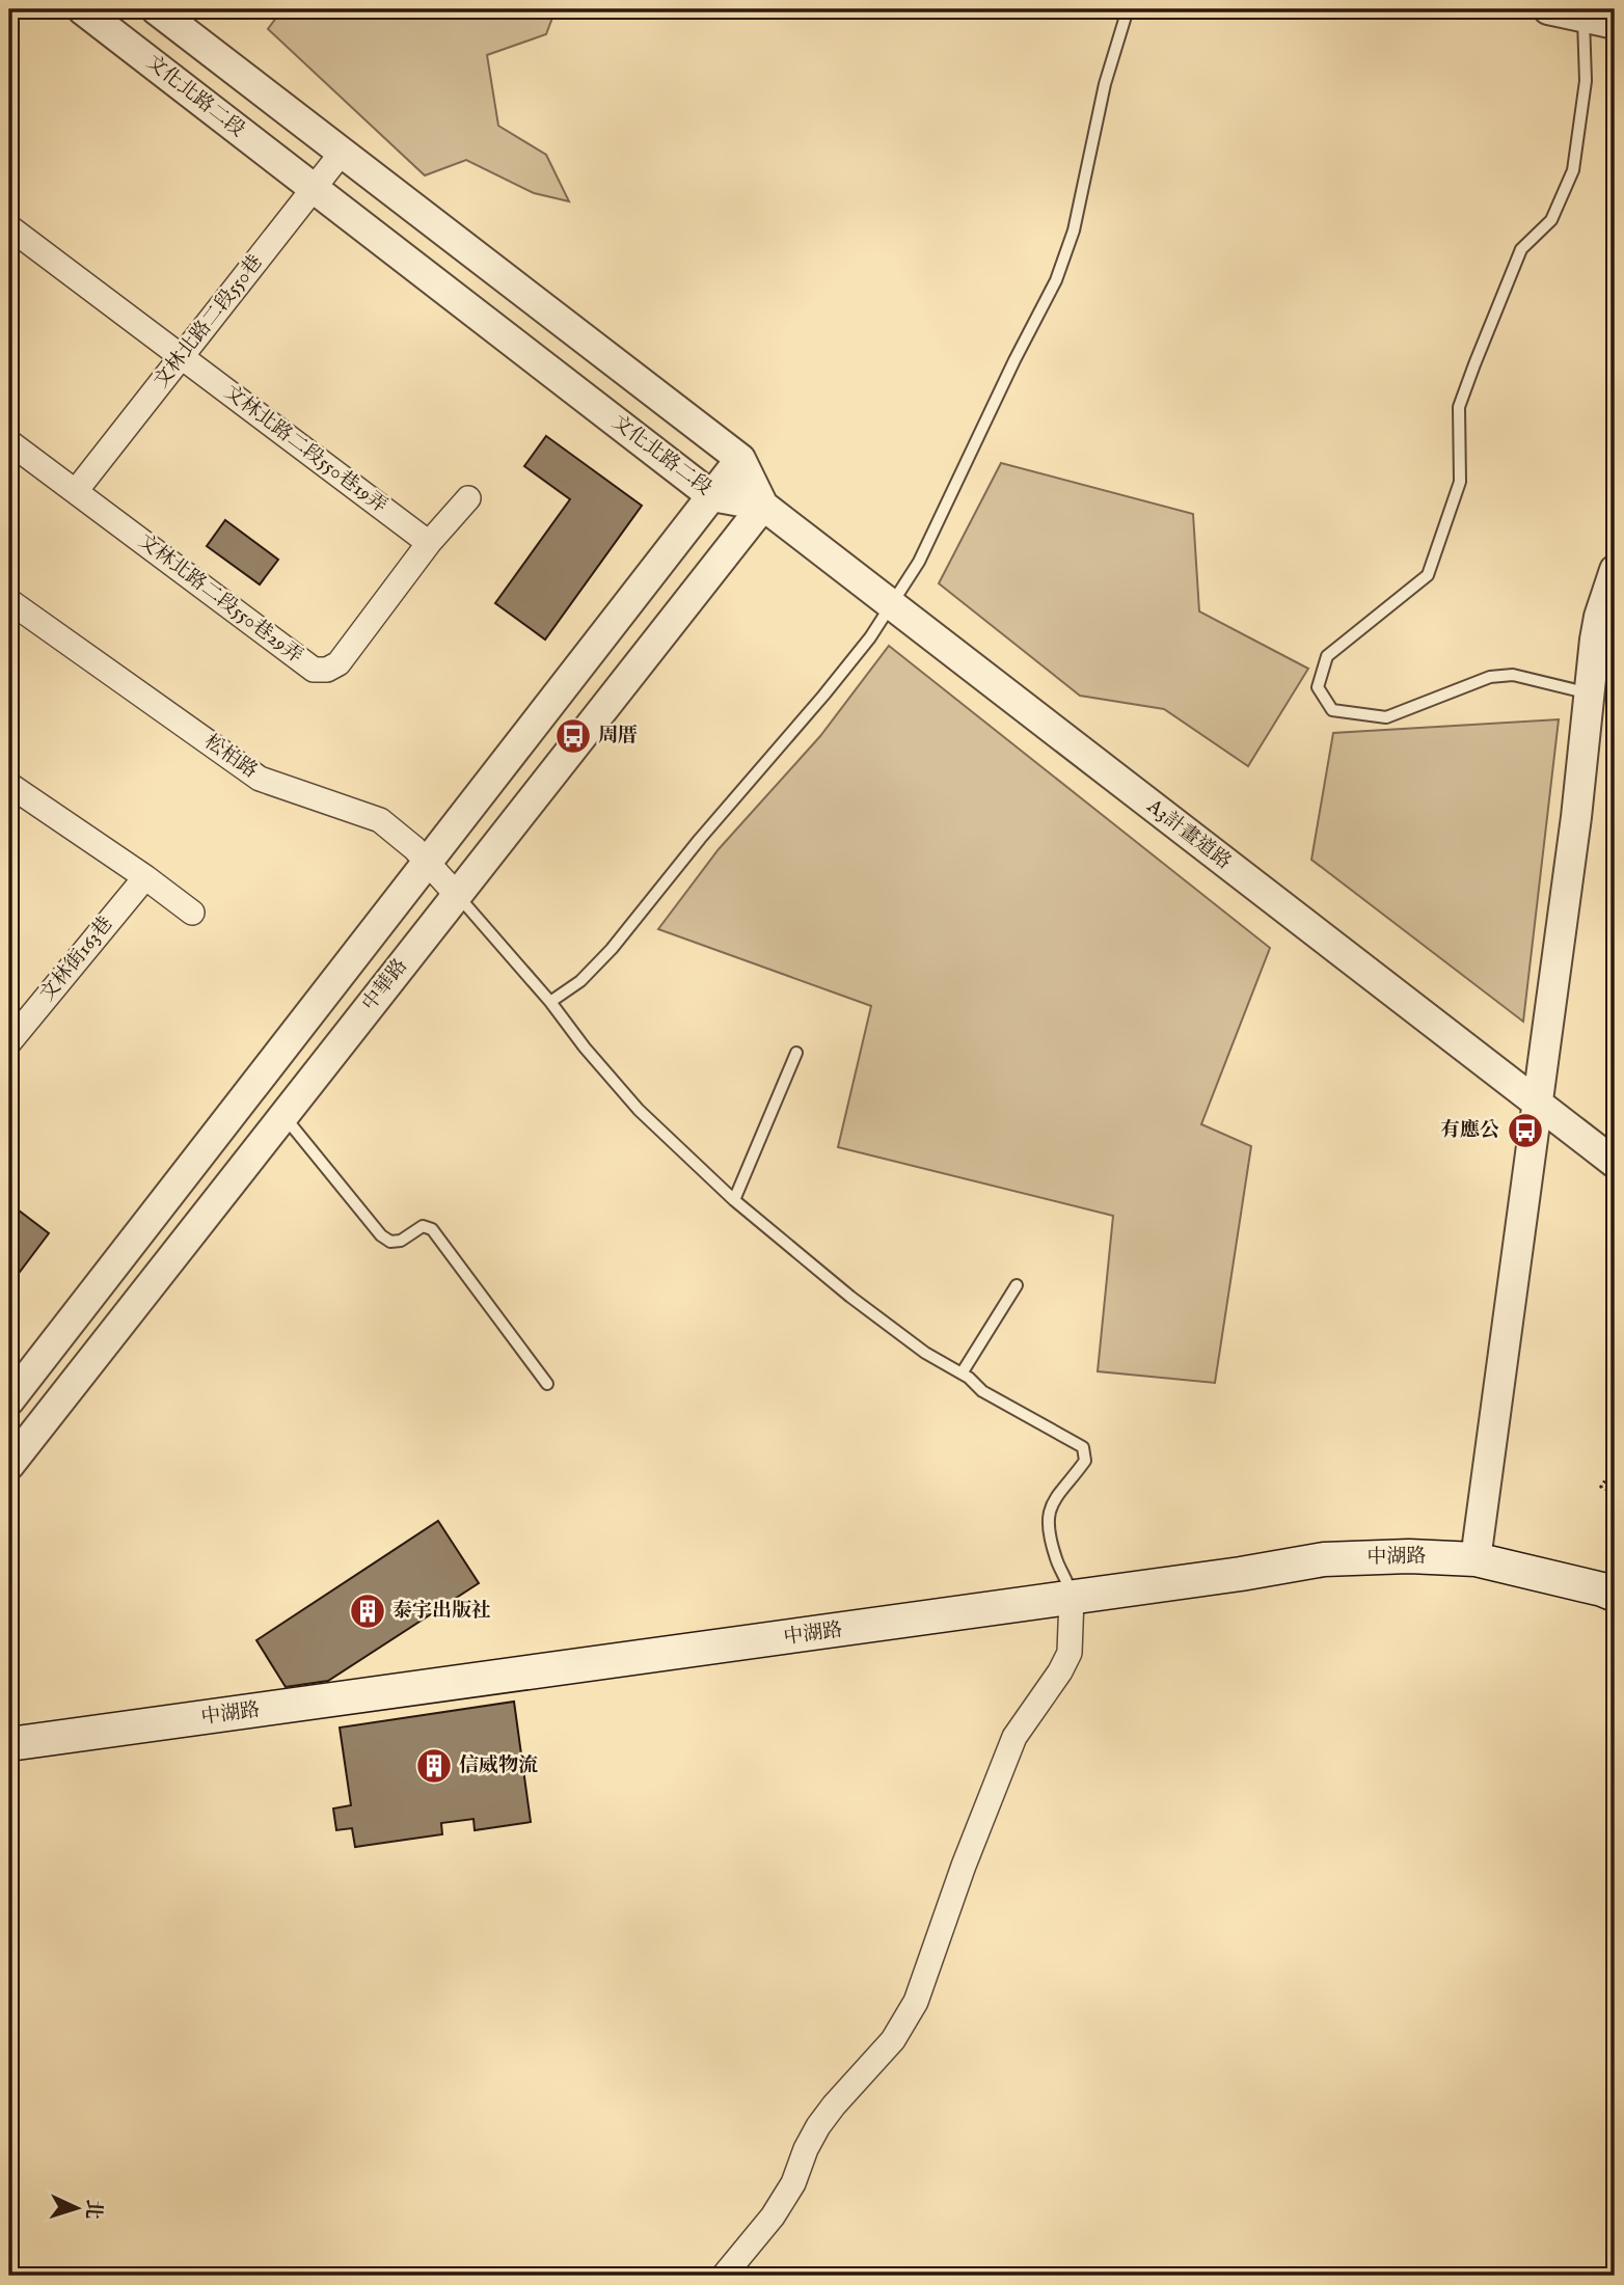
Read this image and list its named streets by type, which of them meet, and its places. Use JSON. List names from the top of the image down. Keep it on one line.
{"streets":{"main road":["中湖路"],"street":["文化北路二段","文林北路二段550巷","文林北路二段550巷19弄","文林北路二段550巷29弄","松柏路","A3計畫道路","文林街163巷","中華路"]},"crossings":[["文化北路二段","文林北路二段550巷"],["文化北路二段","A3計畫道路"],["文化北路二段","中華路"],["文林北路二段550巷","文林北路二段550巷19弄"],["文林北路二段550巷","文林北路二段550巷29弄"],["文林北路二段550巷19弄","文林北路二段550巷29弄"],["松柏路","中華路"],["A3計畫道路","中華路"]],"places":{"bus stop":["周厝","有應公"],"building":["泰宇出版社","信威物流"]},"north":"right"}
